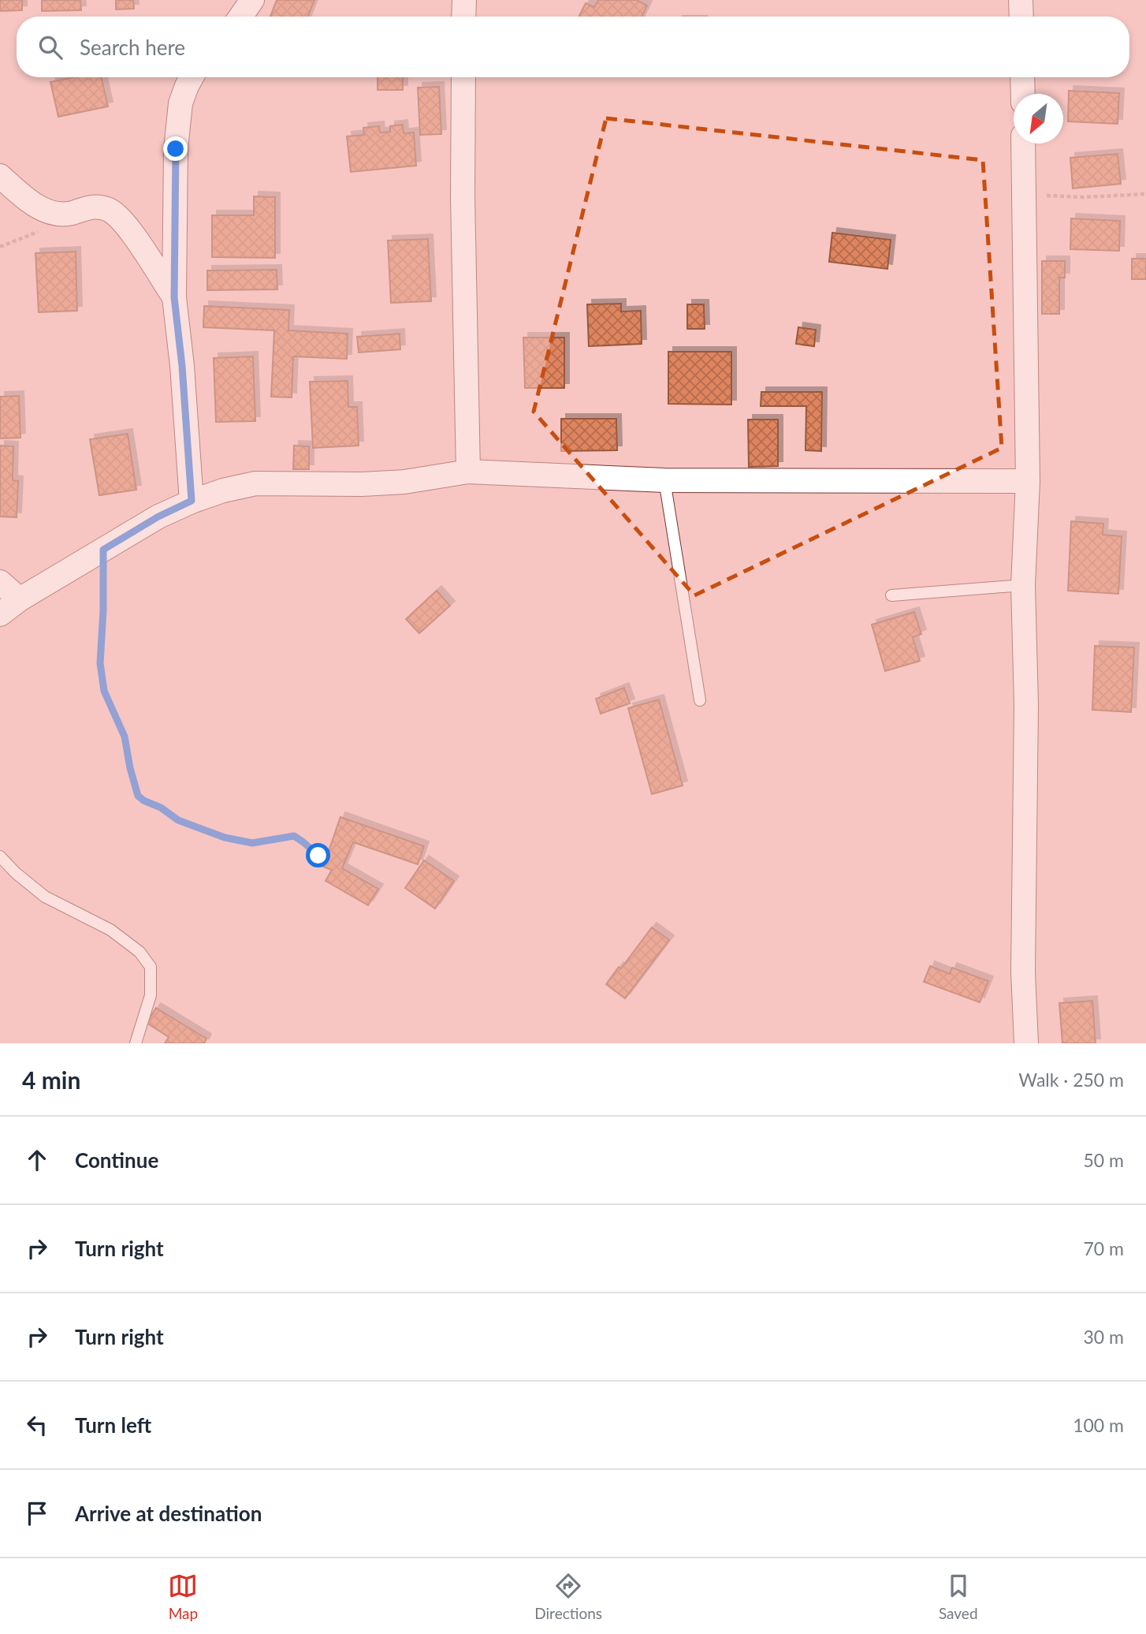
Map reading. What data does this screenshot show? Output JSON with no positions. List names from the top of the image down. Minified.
{"north":"bottom left","page":{"search":"Search here","heading":["4 min","Walk · 250 m"],"list":[["Continue","50 m"],["Turn right","70 m"],["Turn right","30 m"],["Turn left","100 m"],"Arrive at destination"],"nav":["Map","Directions","Saved"]}}
